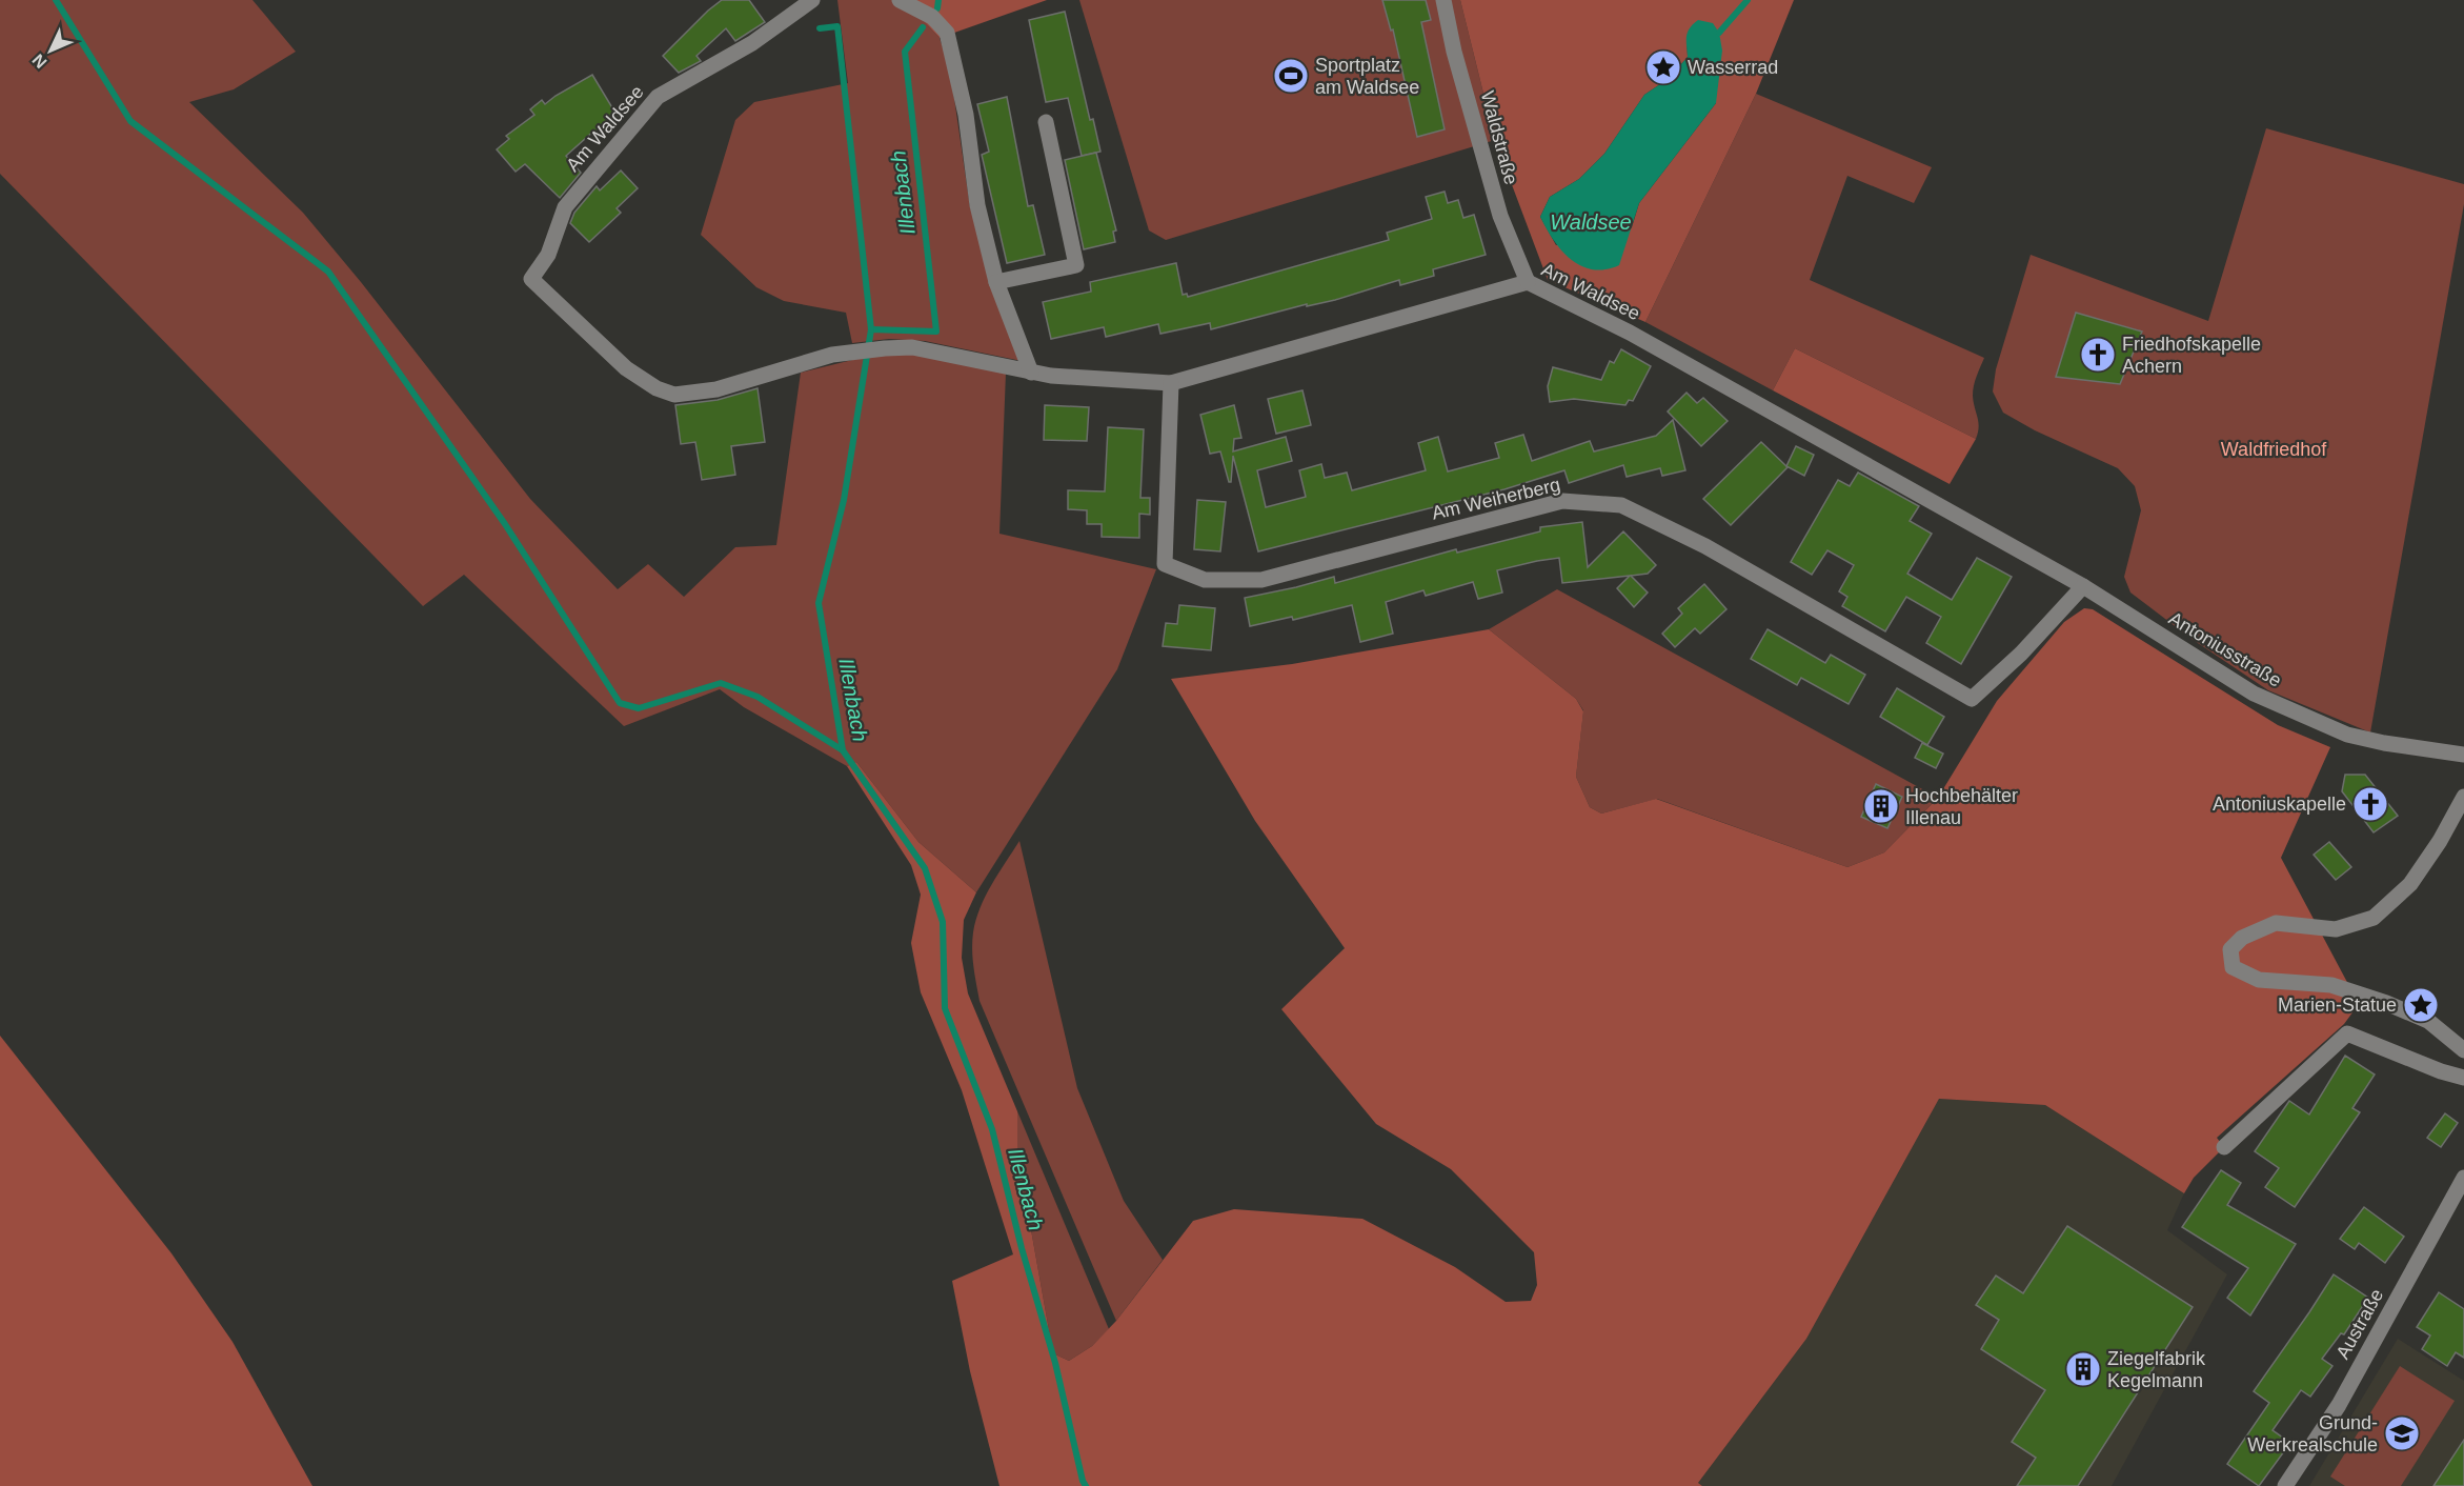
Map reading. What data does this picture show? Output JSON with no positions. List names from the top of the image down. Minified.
{"streets":{"street":["Am Waldsee","Waldstraße","Am Weiherberg","Antoniusstraße","Austraße"]},"crossings":[["Am Waldsee","Waldstraße"],["Am Waldsee","Am Weiherberg"],["Am Waldsee","Antoniusstraße"],["Am Weiherberg","Antoniusstraße"]],"water":["Illenbach","Waldsee"],"parks":["Waldfriedhof"],"places":{"place":["Wasserrad","Marien-Statue"],"sports":["Sportplatz am Waldsee"],"church":["Friedhofskapelle Achern","Antoniuskapelle"],"building":["Hochbehälter Illenau","Ziegelfabrik Kegelmann"],"school or university":["Grund- Werkrealschule"]},"north":"bottom left"}
